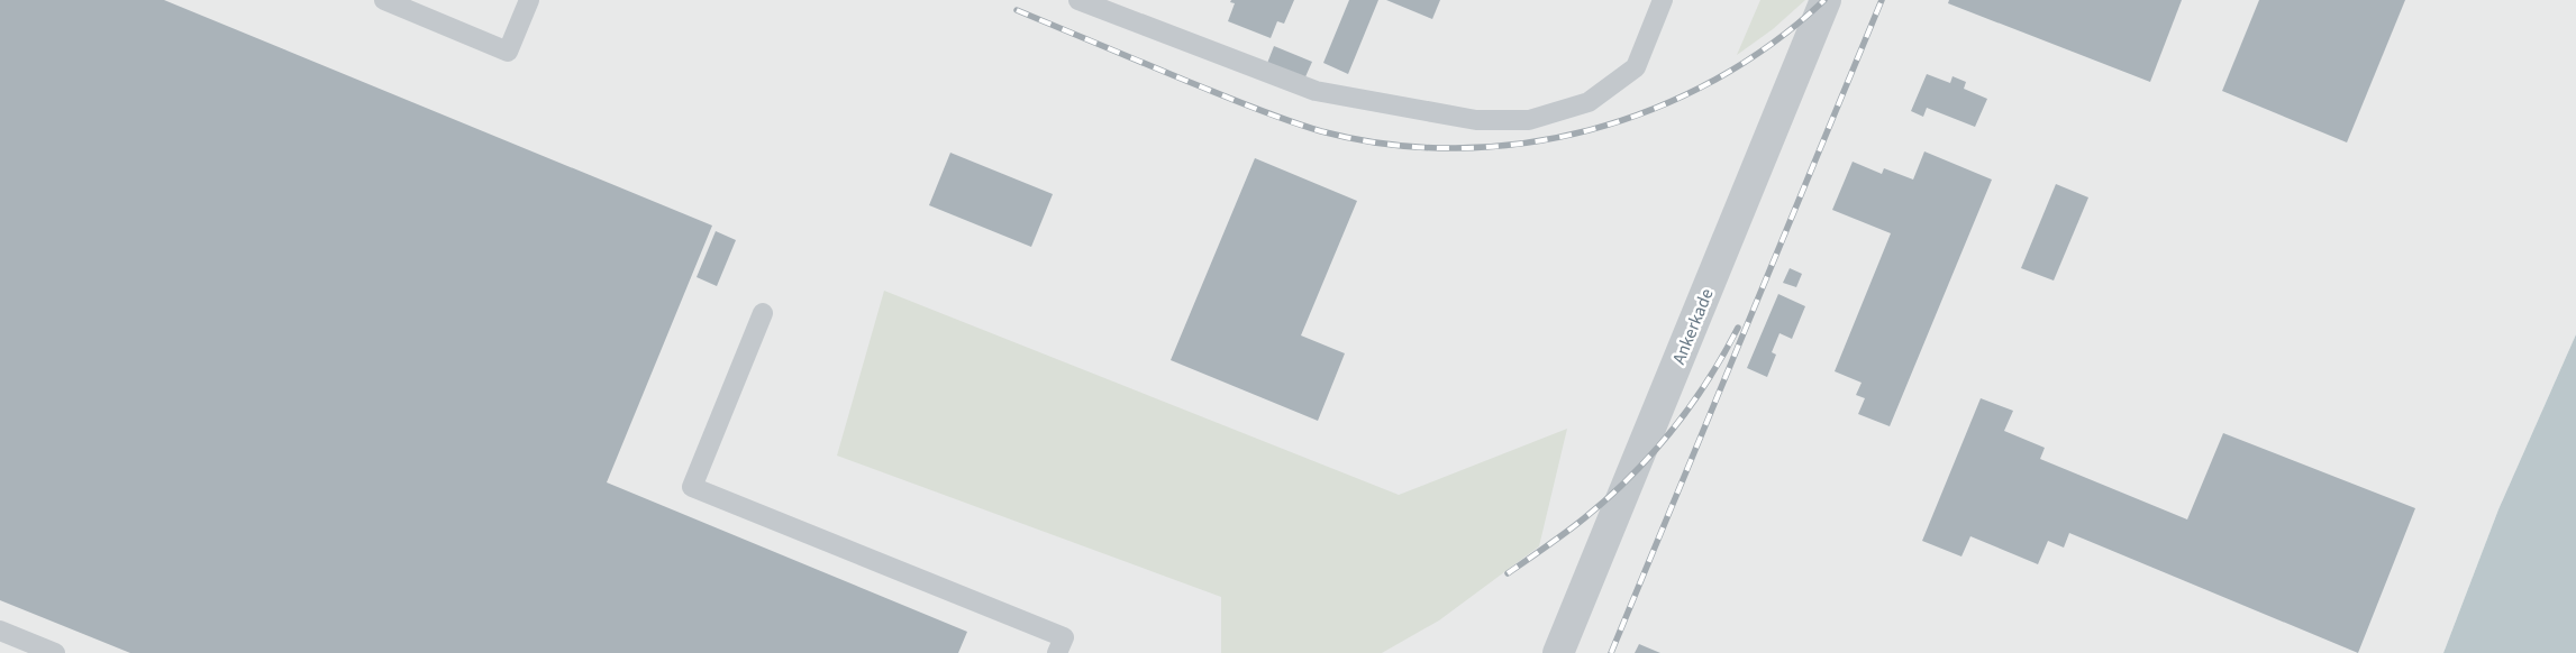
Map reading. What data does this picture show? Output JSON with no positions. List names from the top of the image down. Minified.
{"streets":{"street":["Ankerkade"]}}
